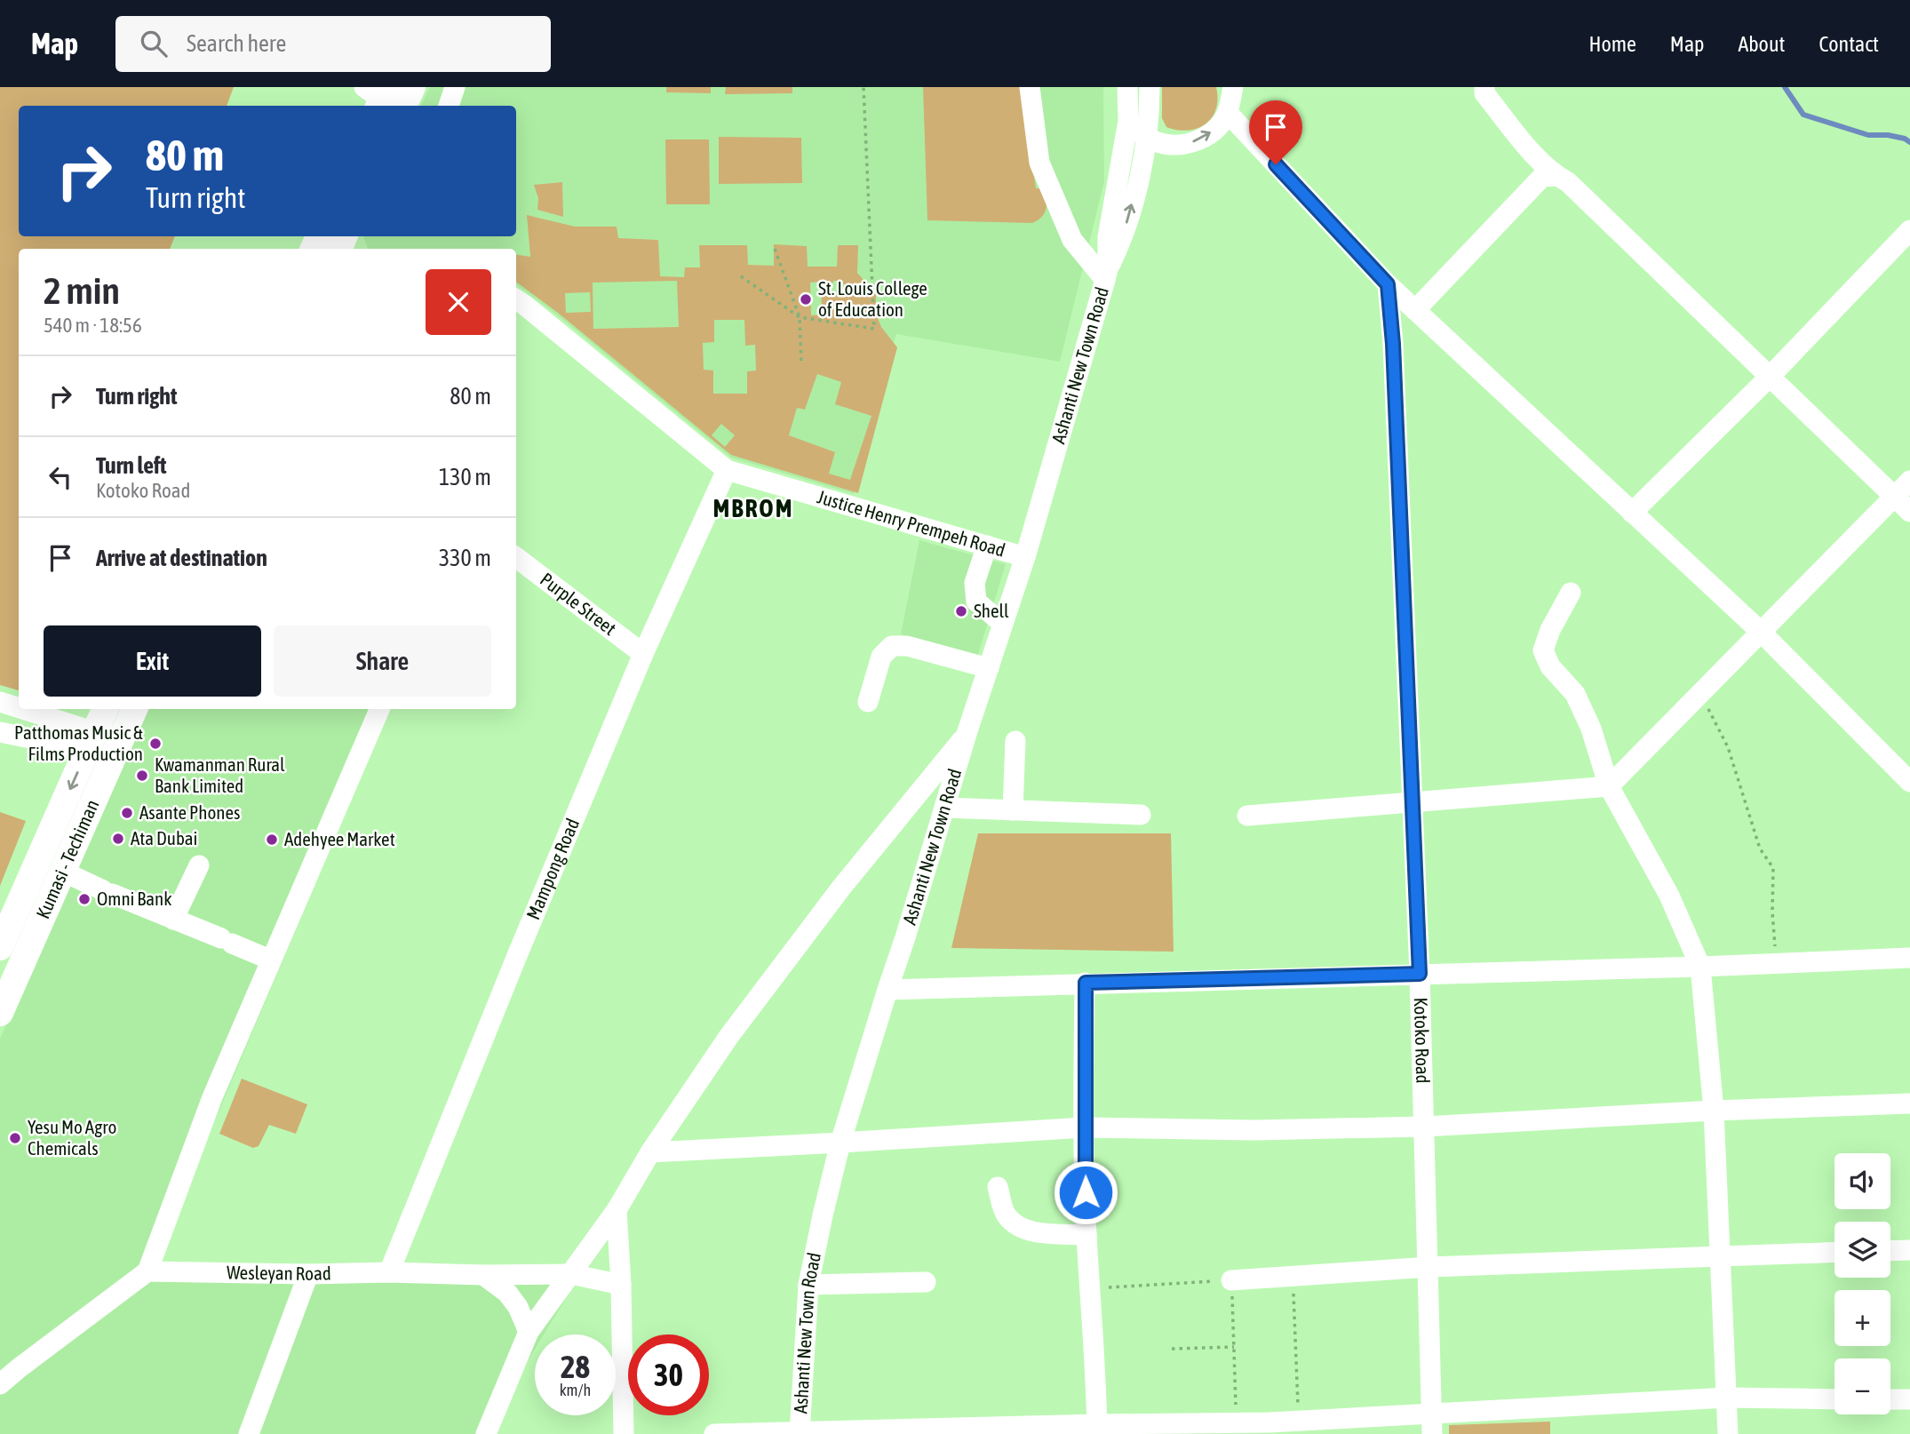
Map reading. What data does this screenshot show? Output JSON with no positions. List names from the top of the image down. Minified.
{"streets":{"main road":["Kumasi - Techiman"],"street":["Ashanti New Town Road","Justice Henry Prempeh Road","Purple Street","Mampong Road","Kotoko Road","Wesleyan Road"]},"crossings":[["Ashanti New Town Road","Justice Henry Prempeh Road"],["Justice Henry Prempeh Road","Mampong Road"],["Purple Street","Mampong Road"],["Mampong Road","Wesleyan Road"]],"districts":["MBROM"],"places":["St. Louis College of Education","Shell","Patthomas Music & Films Production","Kwamanman Rural Bank Limited","Asante Phones","Ata Dubai","Adehyee Market","Omni Bank","Yesu Mo Agro Chemicals"],"page":{"header":"Map","search":"Search here","nav":["Home","Map","About","Contact"],"turn":["80 m","Turn right"],"heading":["2 min","540 m · 18:56"],"list":[{"name":"Turn right","value":"80 m"},{"name":"Turn left","note":"Kotoko Road","value":"130 m"},{"name":"Arrive at destination","value":"330 m"}],"buttons":["Exit","Share"],"map_buttons":["+","−"],"speed":"28 km/h","limit":"30"}}
